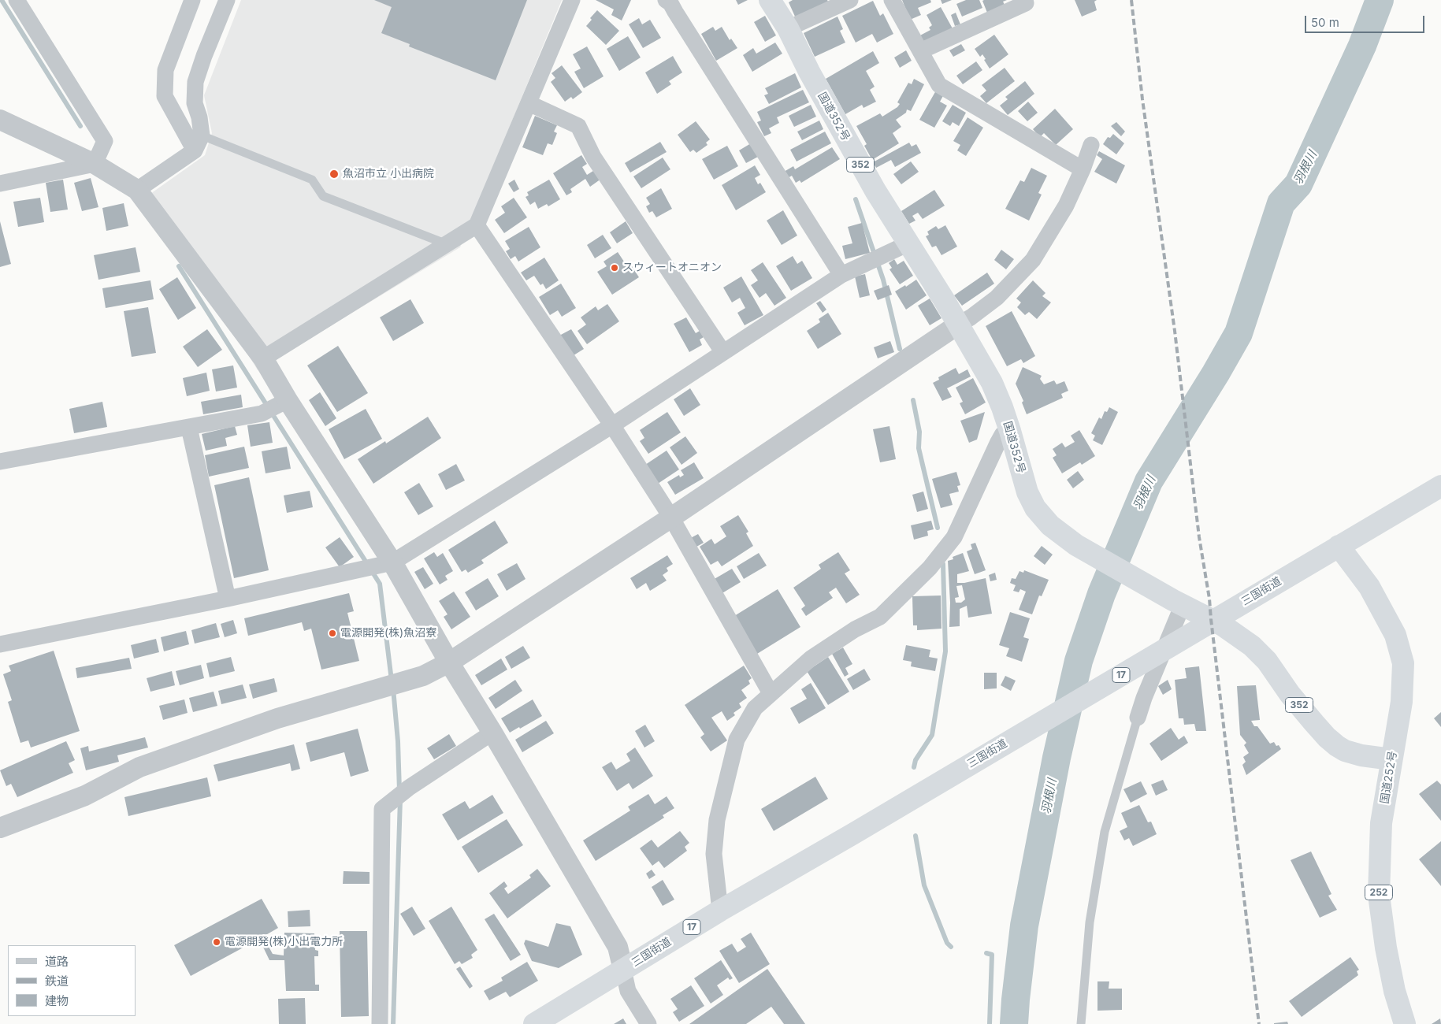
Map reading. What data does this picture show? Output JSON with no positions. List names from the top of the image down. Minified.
{"streets":{"highway":["国道352号","352","三国街道","17","国道252号","252"]},"crossings":[["国道352号","国道252号"],["三国街道","国道252号"]],"water":["羽根川"],"places":["魚沼市立 小出病院","スウィートオニオン","電源開発(株)魚沼寮","電源開発(株)小出電力所"],"legend":["道路","鉄道","建物"],"scale_bar":"50 m"}
